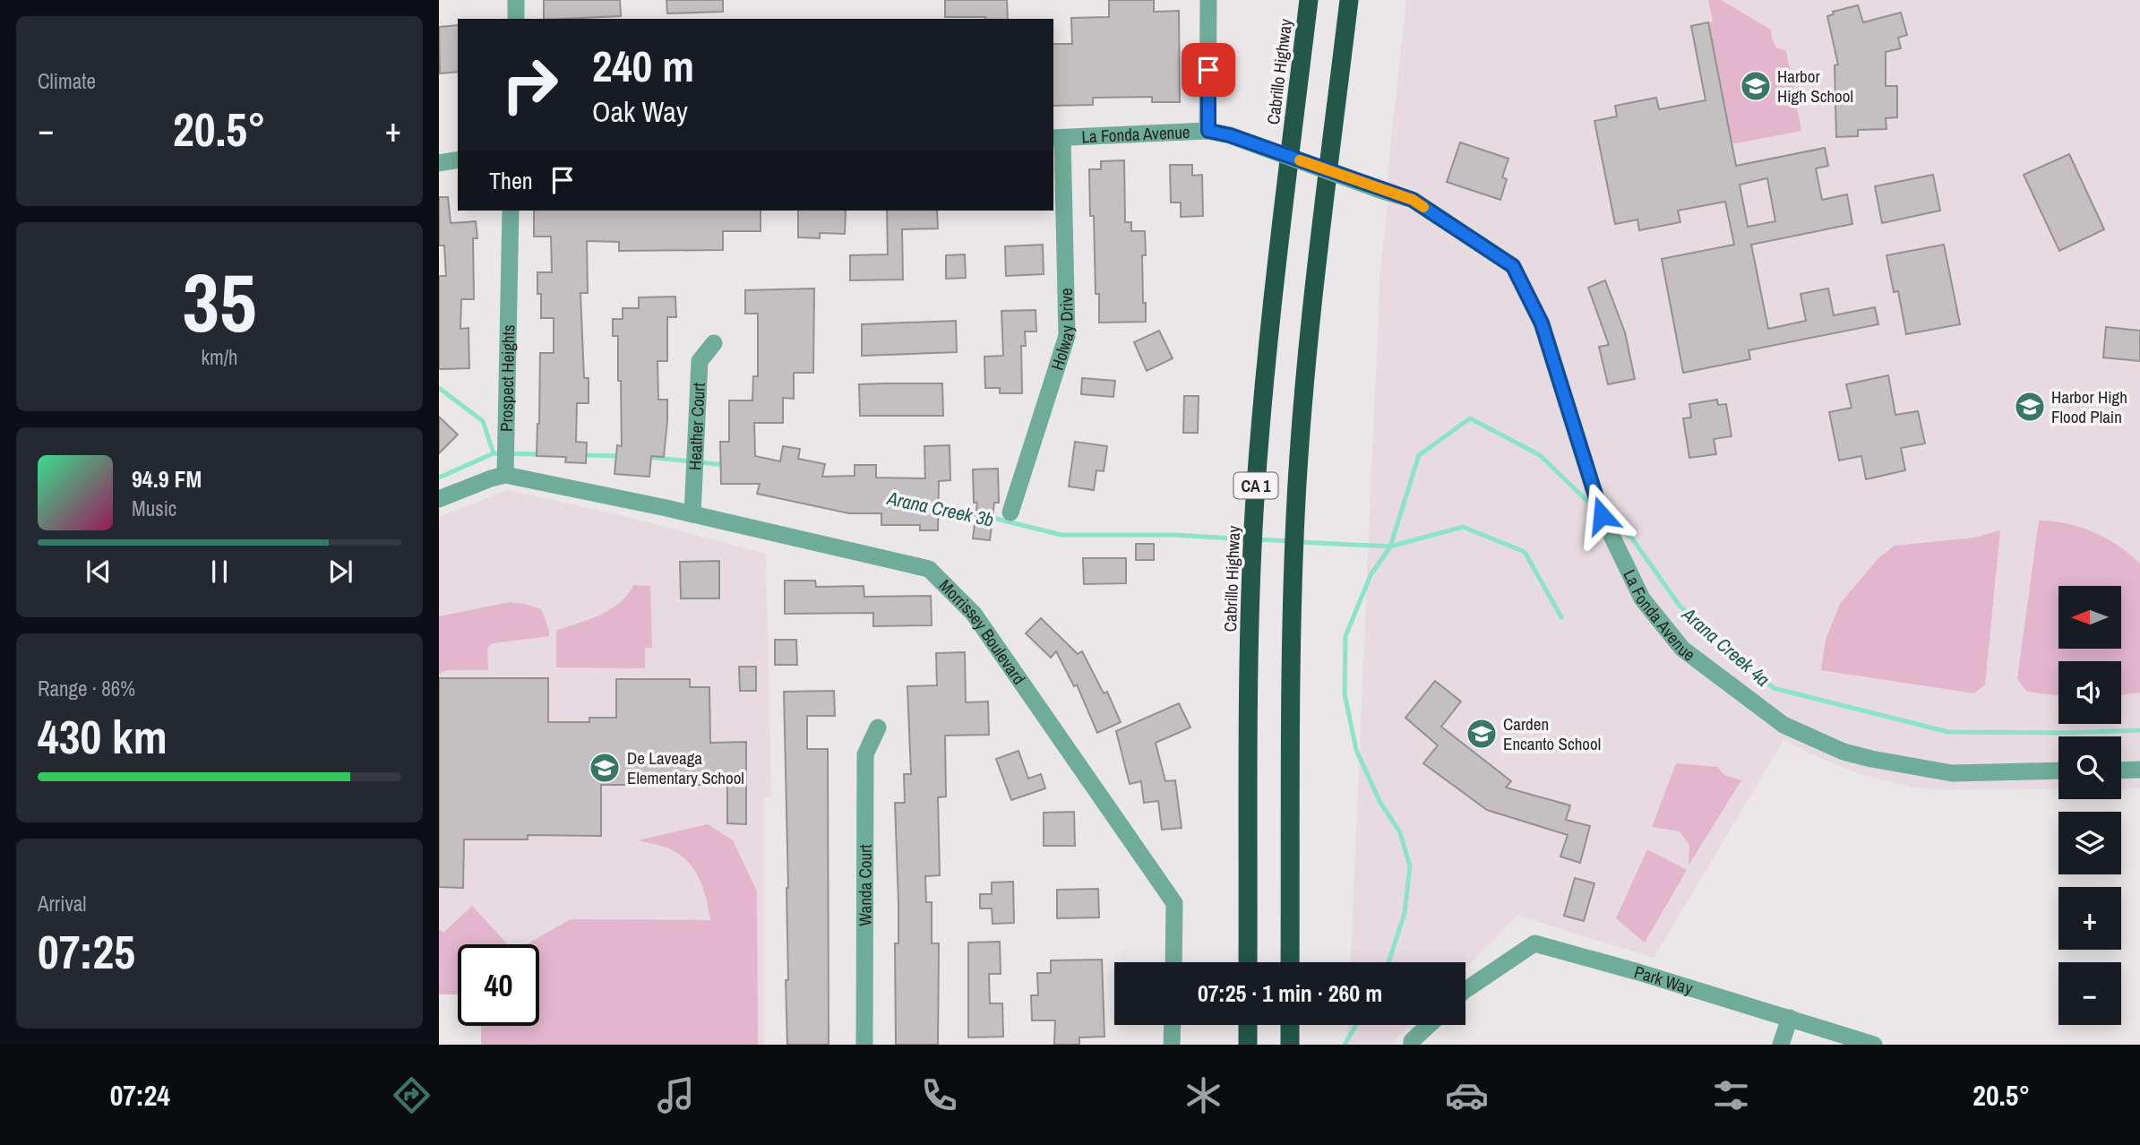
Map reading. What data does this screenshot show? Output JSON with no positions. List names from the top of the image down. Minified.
{"streets":{"highway":["Cabrillo Highway","CA 1"],"street":["La Fonda Avenue","Holway Drive","Prospect Heights","Heather Court","Morrissey Boulevard","Wanda Court","Park Way"]},"crossings":[["La Fonda Avenue","Holway Drive"],["Prospect Heights","Morrissey Boulevard"],["Heather Court","Morrissey Boulevard"]],"water":["Arana Creek 3b","Arana Creek 4a"],"places":{"school or university":["Harbor High School","Harbor High Flood Plain","Carden Encanto School","De Laveaga Elementary School"]},"north":"left","page":{"tile":["Climate",["35","km/h"],["Range · 86%","430 km"],["Arrival","07:25"]],"turn":["240 m","Oak Way"],"heat":["−","20.5°","+"],"then":"Then","song":["94.9 FM","Music"],"map_buttons":["+","−"],"limit":"40","trip":"07:25 · 1 min · 260 m","tabs":["07:24","20.5°"]}}
